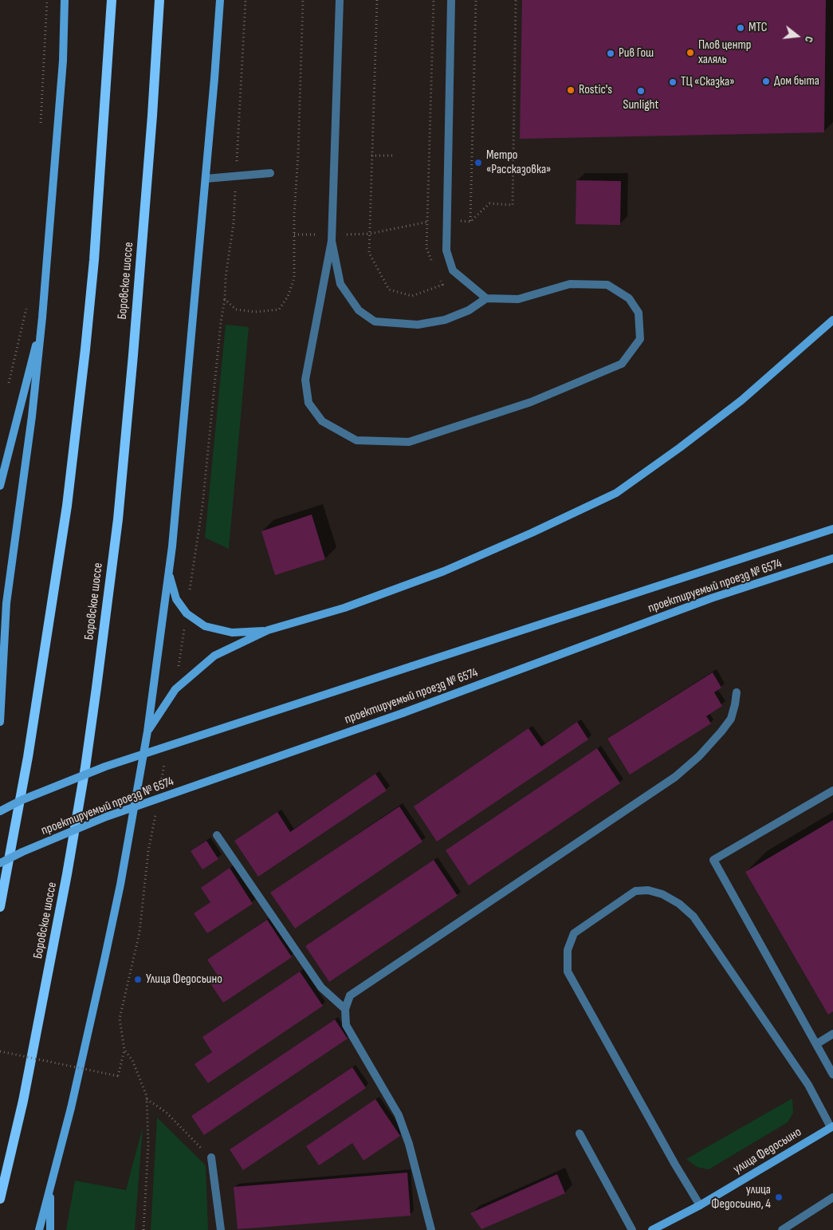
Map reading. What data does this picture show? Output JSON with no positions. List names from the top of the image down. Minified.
{"streets":{"main road":["Боровское шоссе","проектируемый проезд № 6574","улица Федосьино"]},"places":["МТС","Плов центр халяль","Рив Гош","Дом быта","ТЦ «Сказка»","Rostic's","Sunlight","Метро «Рассказовка»","Улица Федосьино","улица Федосьино, 4"],"north":"right"}
